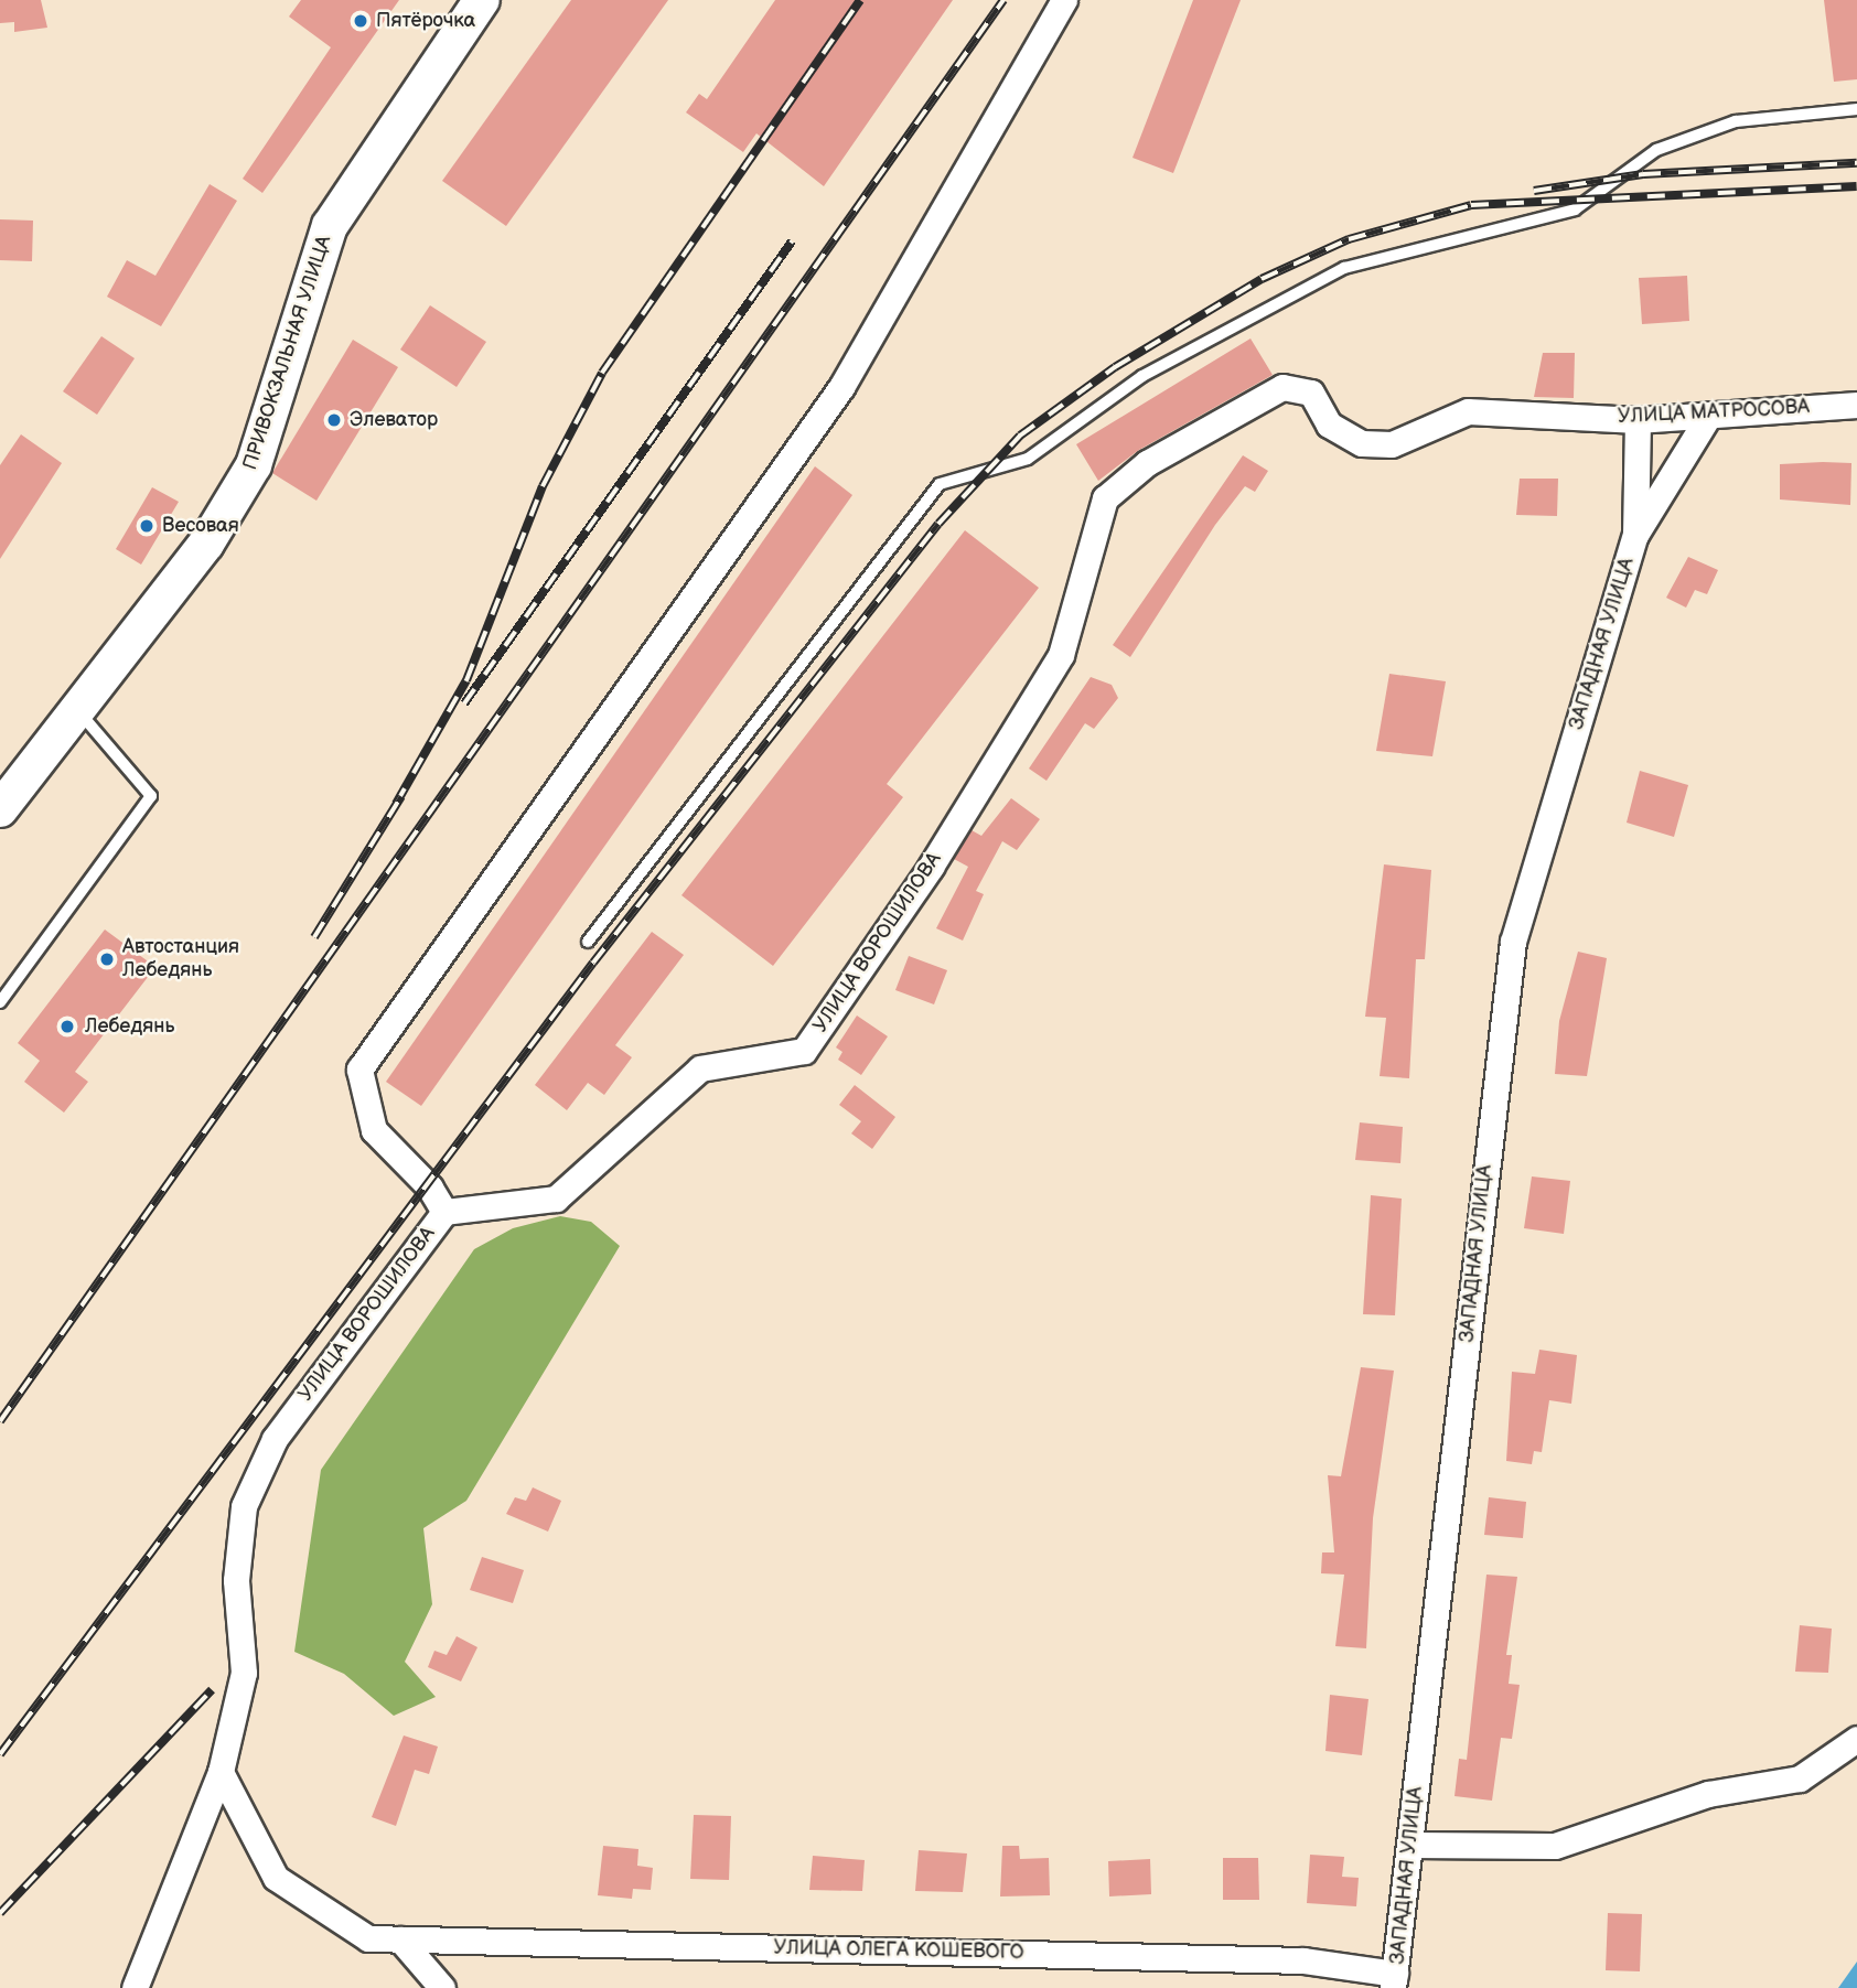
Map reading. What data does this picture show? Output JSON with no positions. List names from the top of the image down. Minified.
{"streets":{"main road":["ПРИВОКЗАЛЬНАЯ УЛИЦА"],"street":["УЛИЦА МАТРОСОВА","ЗАПАДНАЯ УЛИЦА","УЛИЦА ВОРОШИЛОВА","УЛИЦА ОЛЕГА КОШЕВОГО"]},"crossings":[["УЛИЦА МАТРОСОВА","УЛИЦА ВОРОШИЛОВА"],["ЗАПАДНАЯ УЛИЦА","УЛИЦА ОЛЕГА КОШЕВОГО"],["УЛИЦА ВОРОШИЛОВА","УЛИЦА ОЛЕГА КОШЕВОГО"]],"places":["Пятёрочка","Элеватор","Весовая","Автостанция Лебедянь","Лебедянь"]}
